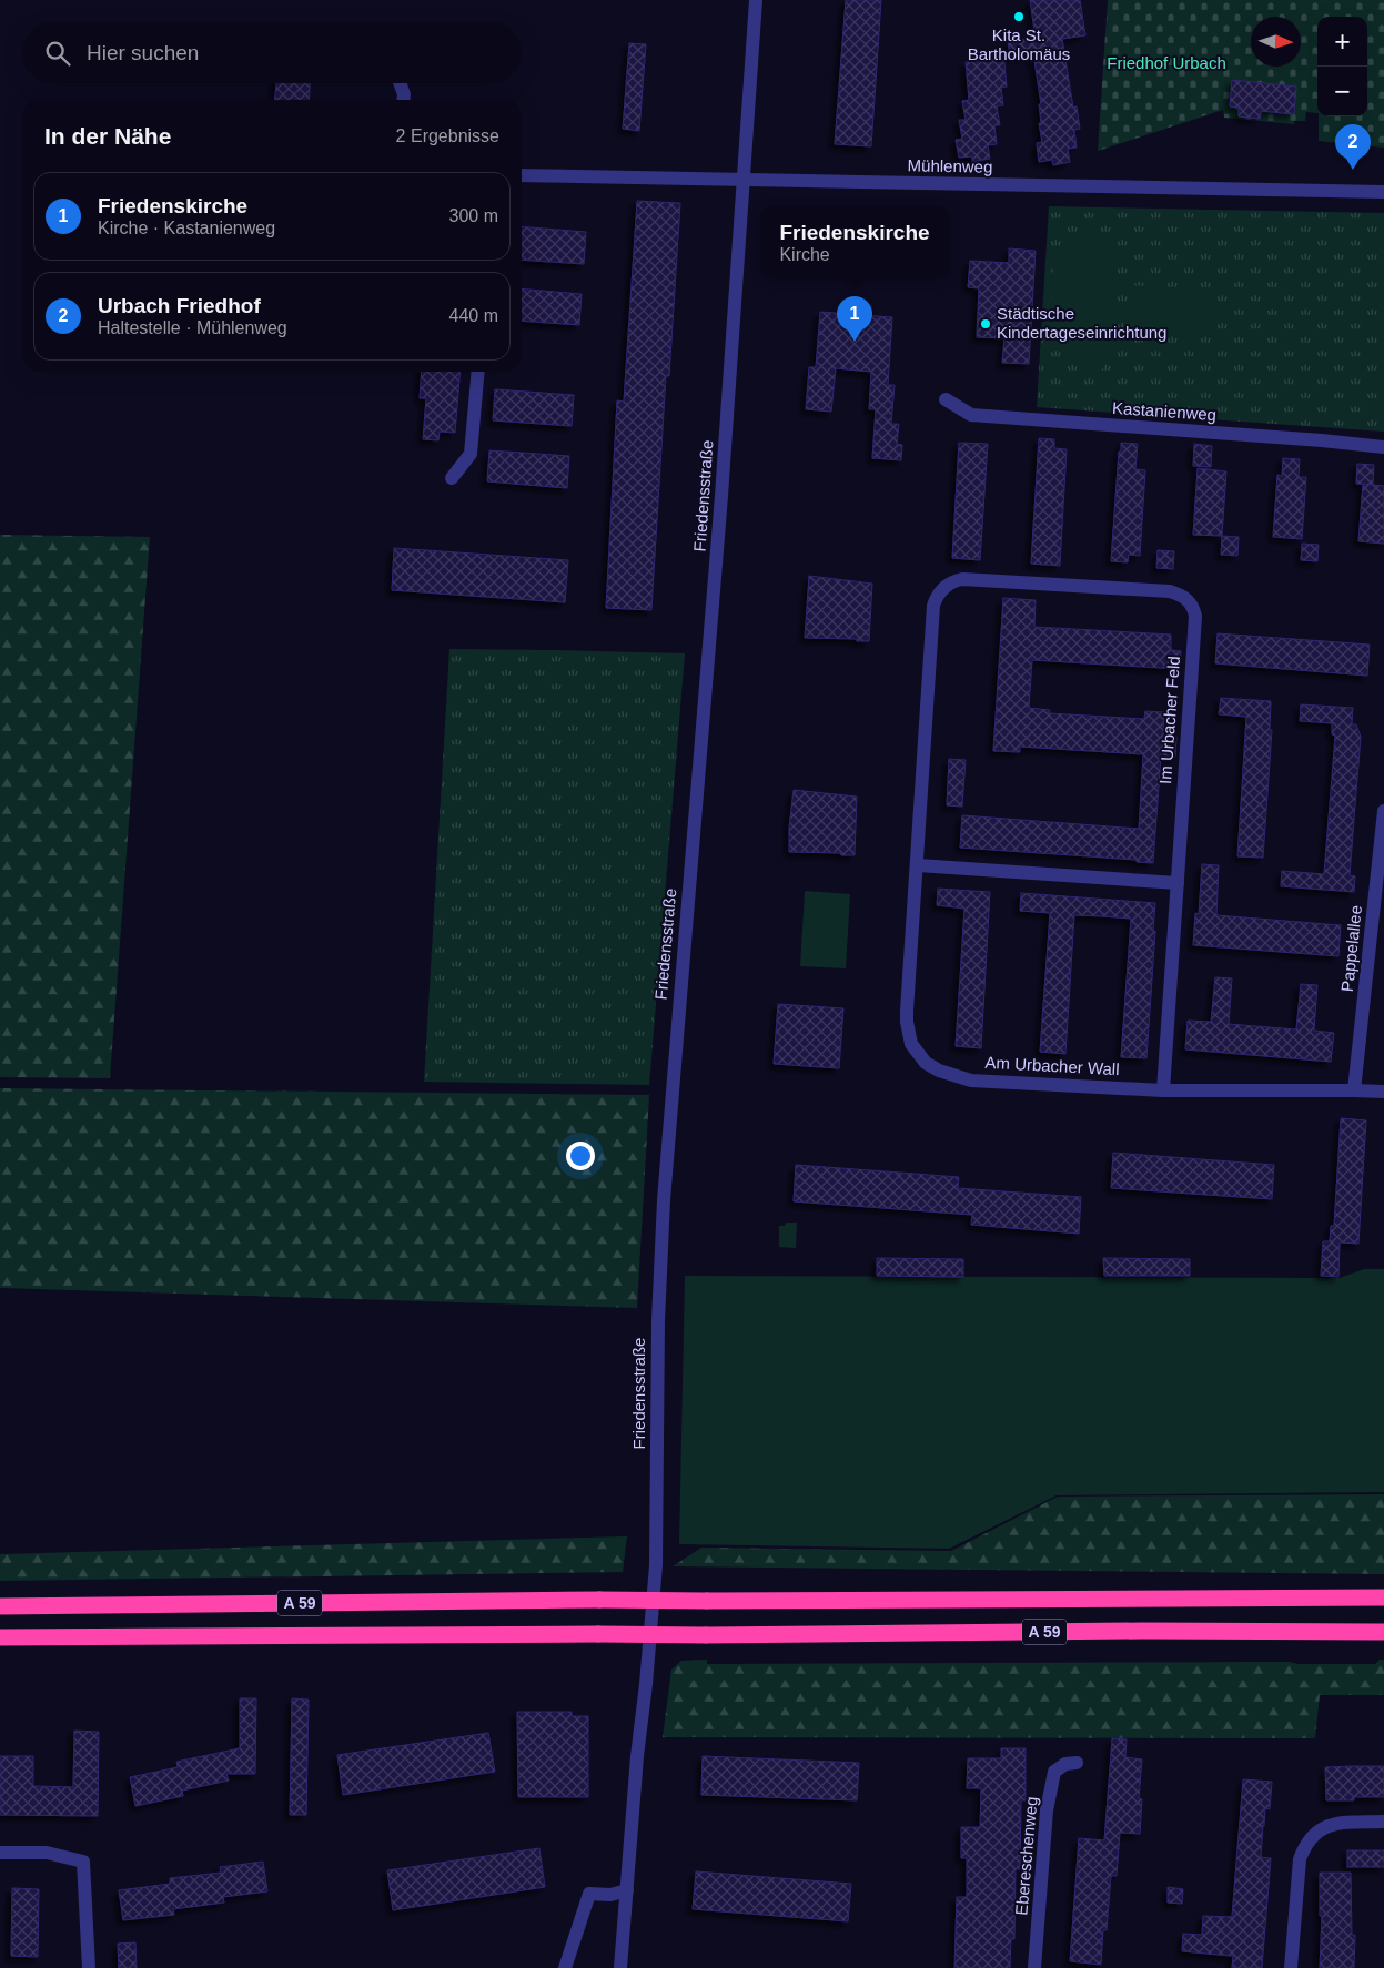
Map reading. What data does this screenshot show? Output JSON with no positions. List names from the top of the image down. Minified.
{"streets":{"highway":["A 59"],"street":["Mühlenweg","Kastanienweg","Friedensstraße","Im Urbacher Feld","Pappelallee","Am Urbacher Wall","Ebereschenweg"]},"crossings":[["Mühlenweg","Friedensstraße"],["Im Urbacher Feld","Am Urbacher Wall"],["Pappelallee","Am Urbacher Wall"]],"parks":["Friedhof Urbach"],"places":["Kita St. Bartholomäus","Städtische Kindertageseinrichtung"],"north":"right","page":{"map_buttons":["+","−"],"search":"Hier suchen","heading":["In der Nähe","2 Ergebnisse"],"pins":["2","1"],"list":[{"mark":"1","name":"Friedenskirche","note":"Kirche · Kastanienweg","value":"300 m"},{"mark":"2","name":"Urbach Friedhof","note":"Haltestelle · Mühlenweg","value":"440 m"}],"popup":["Friedenskirche","Kirche"]}}
